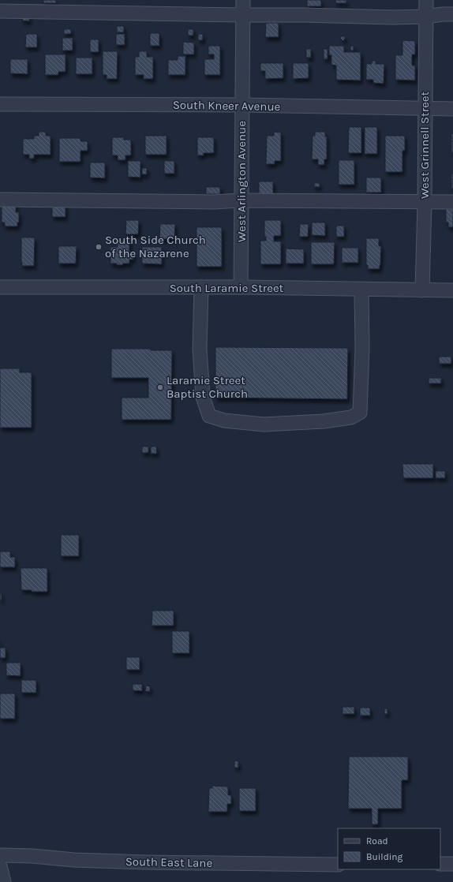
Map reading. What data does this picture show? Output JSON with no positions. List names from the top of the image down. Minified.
{"streets":{"street":["South Kneer Avenue","West Grinnell Street","West Arlington Avenue","South Laramie Street","South East Lane"]},"crossings":[["South Kneer Avenue","West Grinnell Street"],["South Kneer Avenue","West Arlington Avenue"],["West Grinnell Street","South Laramie Street"],["West Arlington Avenue","South Laramie Street"]],"places":["South Side Church of the Nazarene","Laramie Street Baptist Church"],"legend":["Road","Building"]}
